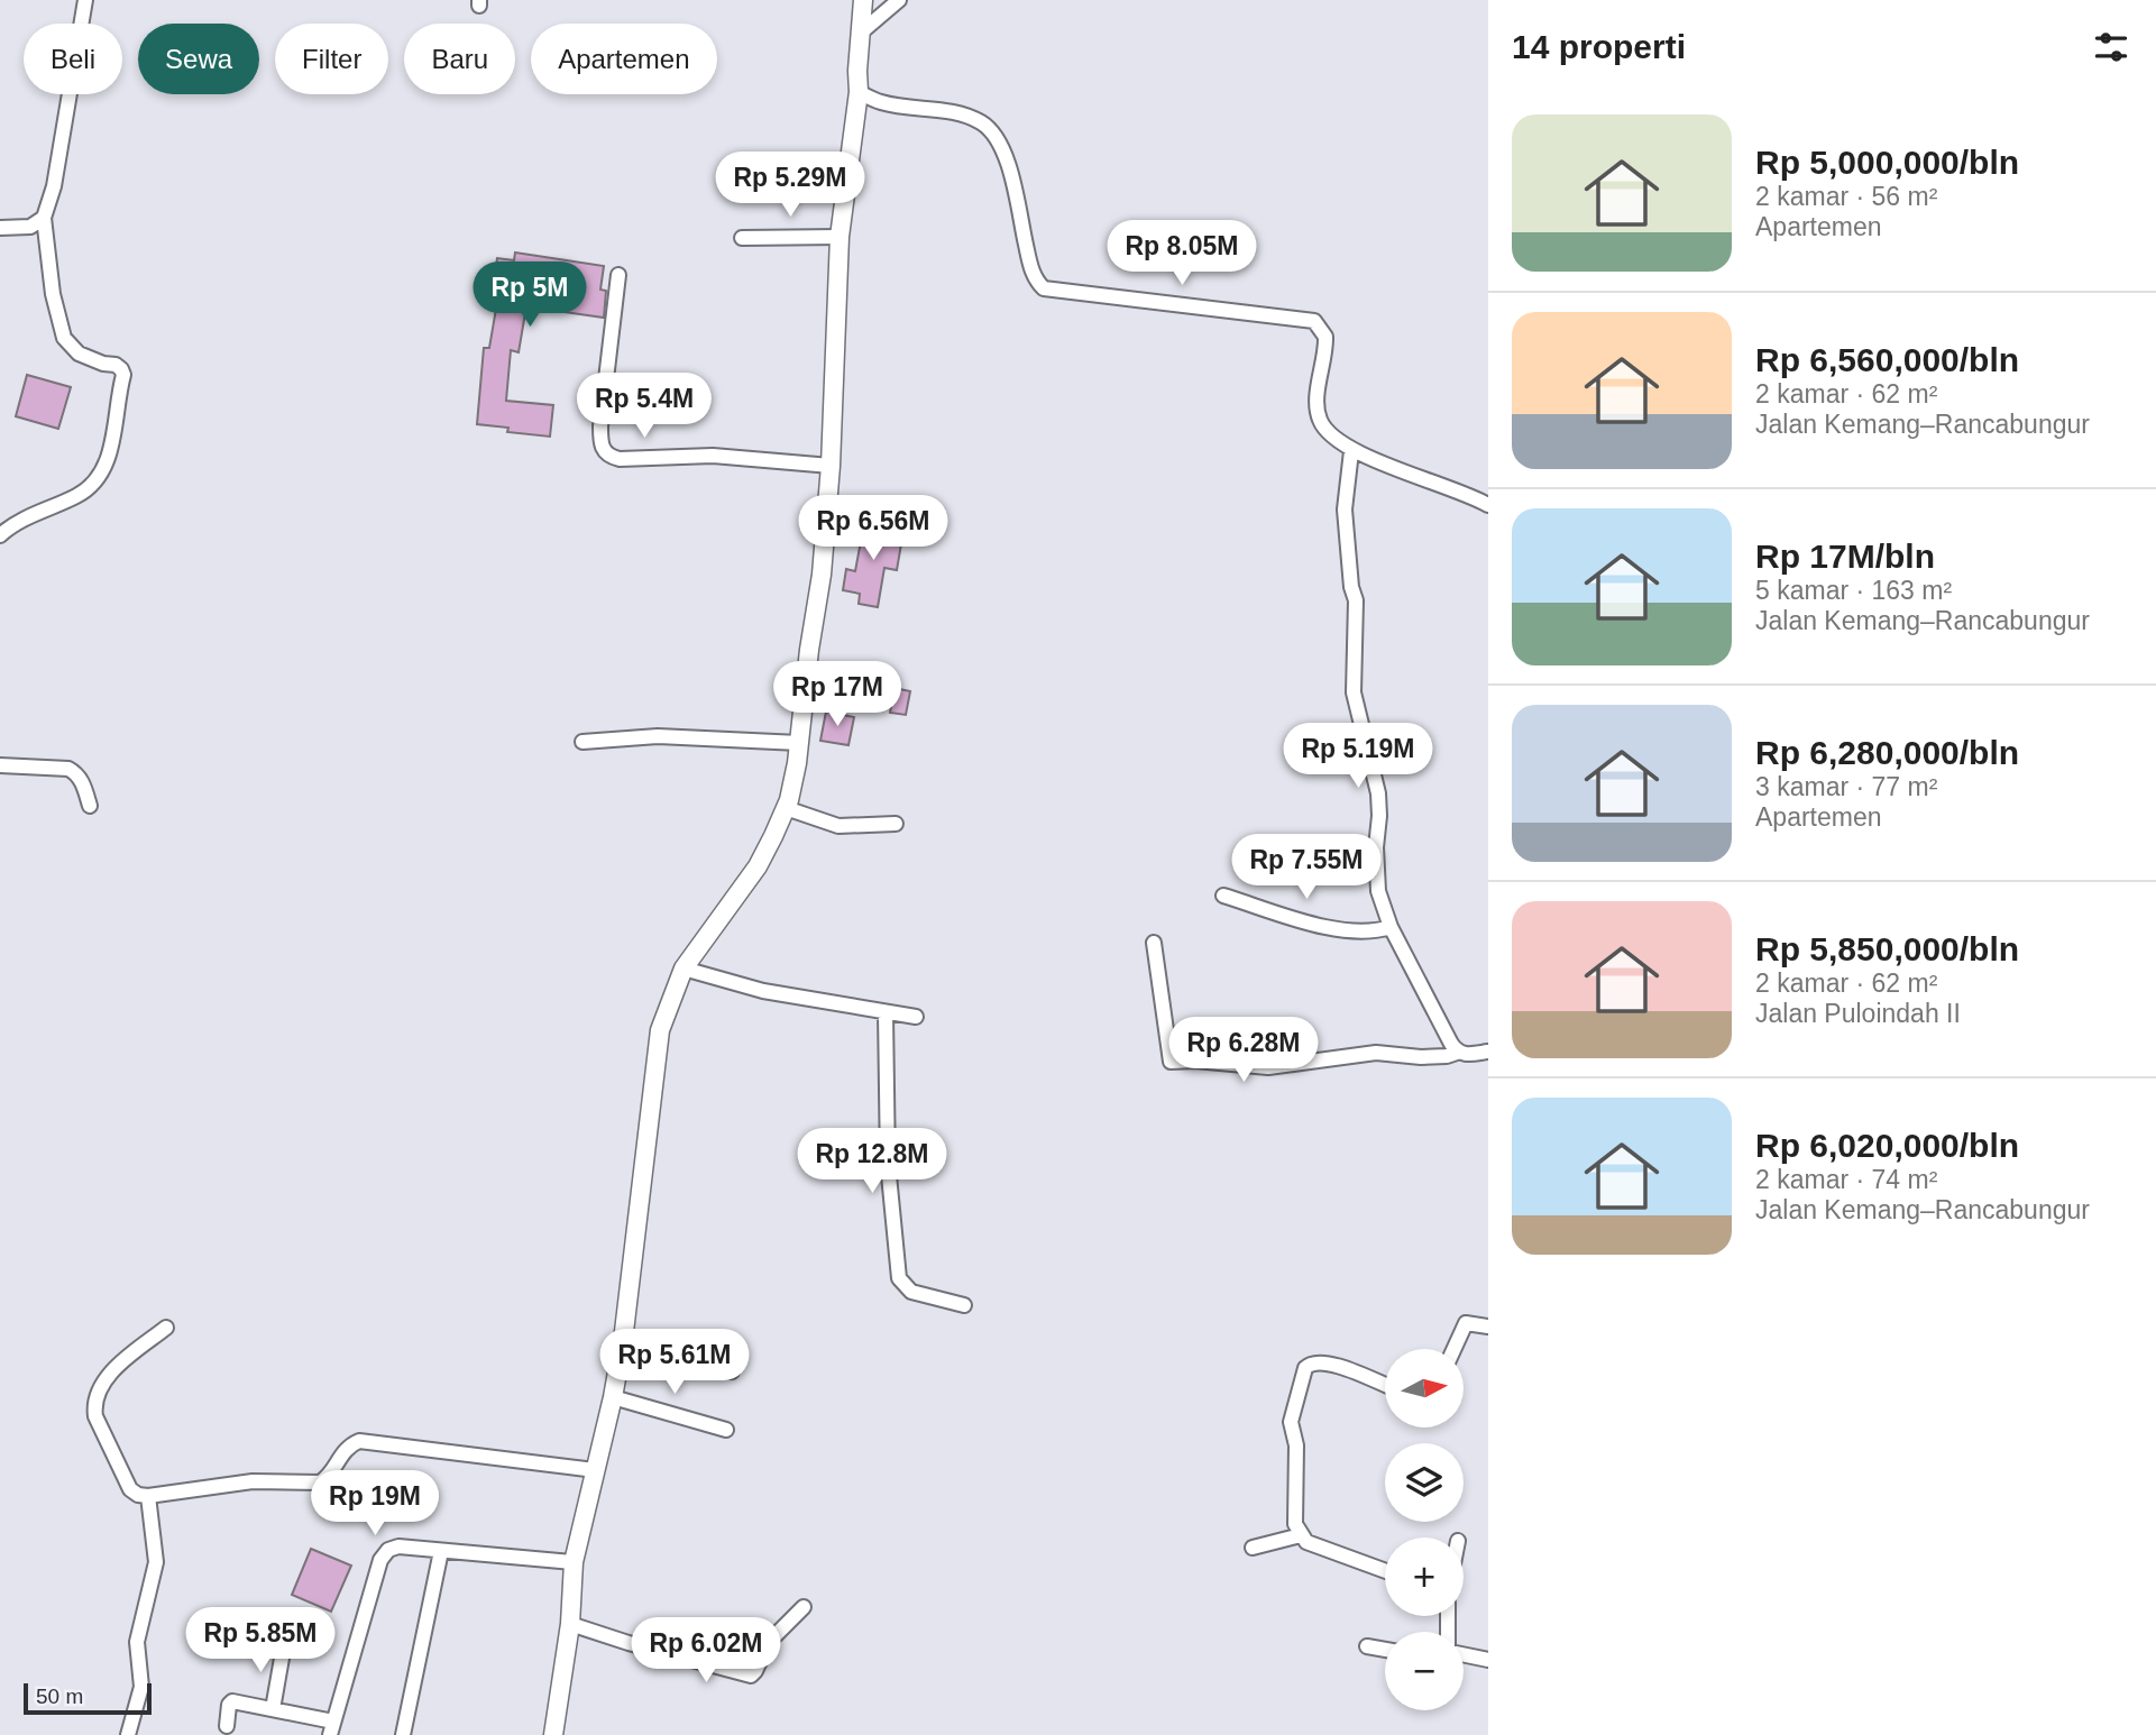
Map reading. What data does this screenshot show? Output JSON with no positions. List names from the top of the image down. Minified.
{"scale_bar":"50 m","north":"right","page":{"heading":"14 properti","chip":["Beli","Sewa","Filter","Baru","Apartemen"],"list":[{"name":"Rp 5,000,000/bln","note":"2 kamar · 56 m² · Apartemen"},{"name":"Rp 6,560,000/bln","note":"2 kamar · 62 m² · Jalan Kemang–Rancabungur"},{"name":"Rp 17M/bln","note":"5 kamar · 163 m² · Jalan Kemang–Rancabungur"},{"name":"Rp 6,280,000/bln","note":"3 kamar · 77 m² · Apartemen"},{"name":"Rp 5,850,000/bln","note":"2 kamar · 62 m² · Jalan Puloindah II"},{"name":"Rp 6,020,000/bln","note":"2 kamar · 74 m² · Jalan Kemang–Rancabungur"}],"price":["Rp 5.29M","Rp 8.05M","Rp 5M","Rp 5.4M","Rp 6.56M","Rp 17M","Rp 5.19M","Rp 7.55M","Rp 6.28M","Rp 12.8M","Rp 5.61M","Rp 19M","Rp 5.85M","Rp 6.02M"],"map_buttons":["+","−"],"scale":"50 m"}}
